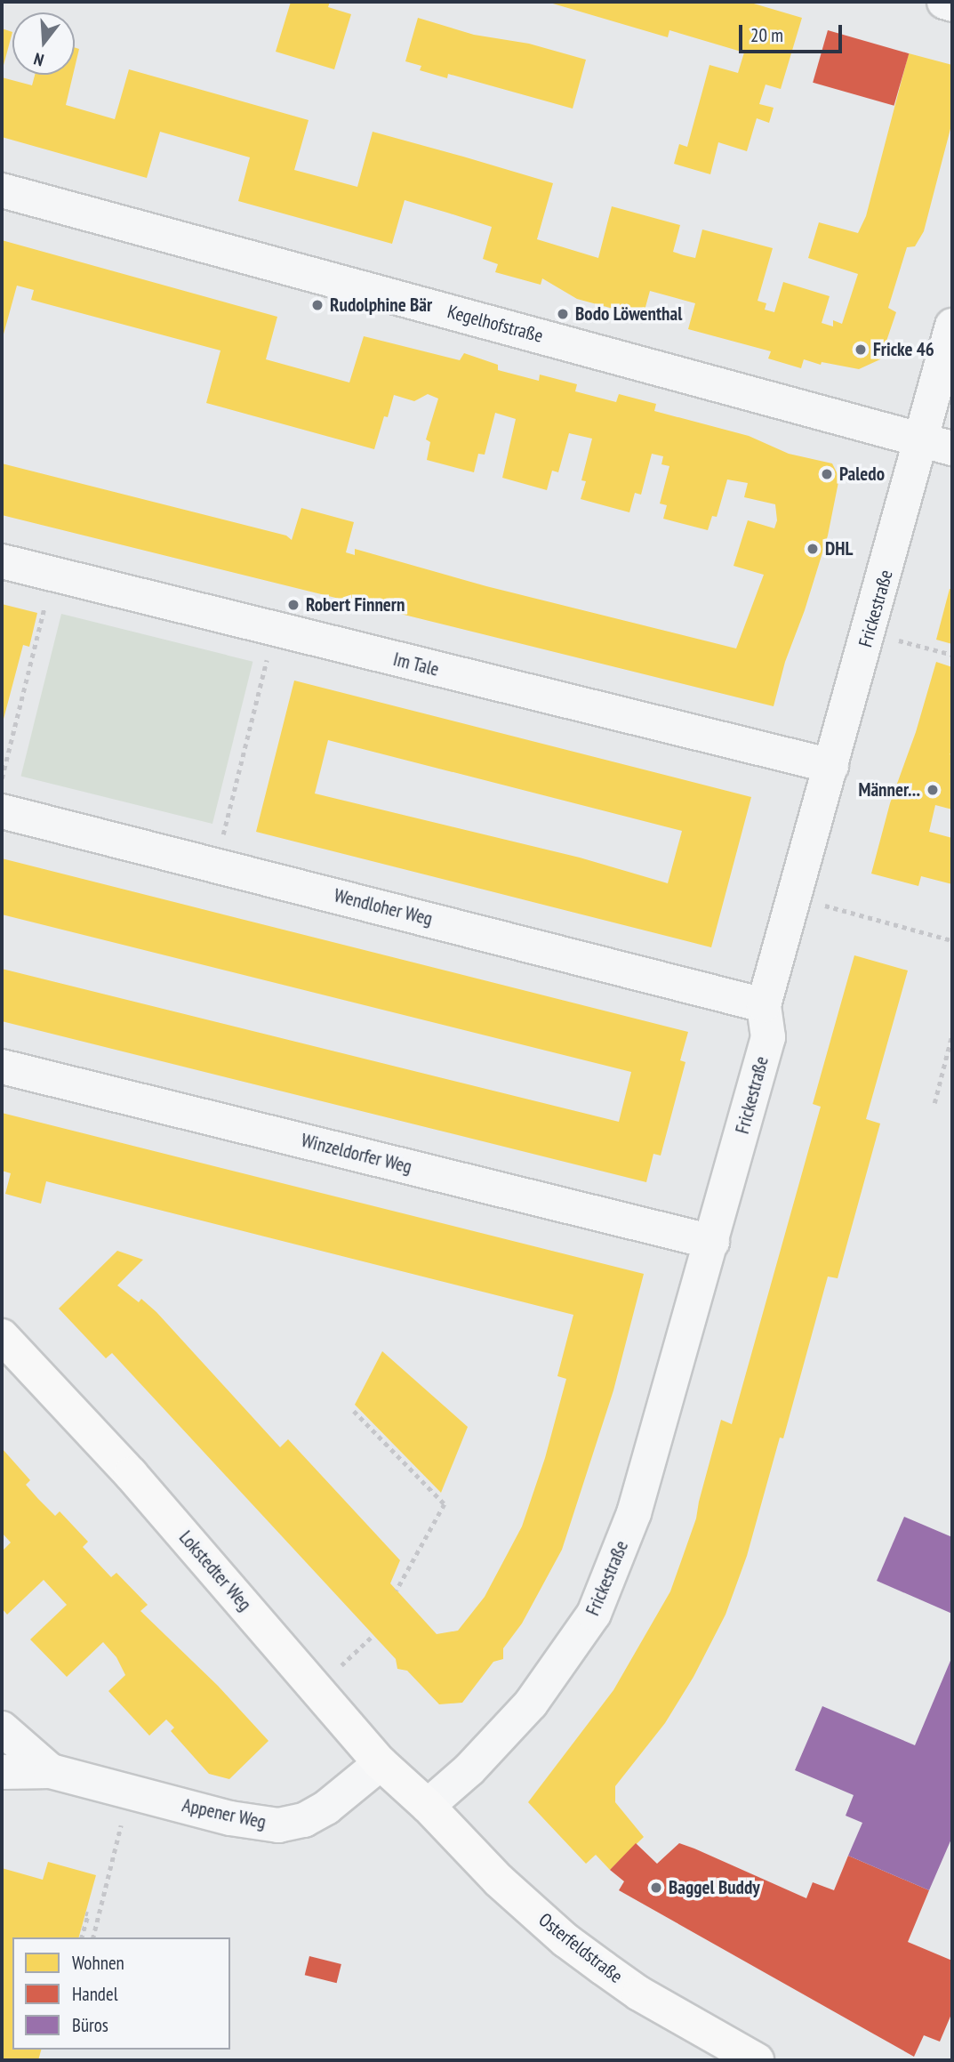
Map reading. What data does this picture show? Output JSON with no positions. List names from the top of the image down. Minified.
{"streets":{"main road":["Lokstedter Weg","Osterfeldstraße"],"street":["Kegelhofstraße","Frickestraße","Im Tale","Wendloher Weg","Winzeldorfer Weg","Appener Weg"]},"crossings":[["Kegelhofstraße","Frickestraße"],["Frickestraße","Im Tale"],["Frickestraße","Wendloher Weg"],["Frickestraße","Winzeldorfer Weg"],["Frickestraße","Lokstedter Weg"],["Frickestraße","Osterfeldstraße"],["Lokstedter Weg","Appener Weg"],["Lokstedter Weg","Osterfeldstraße"]],"places":["Rudolphine Bär","Bodo Löwenthal","Fricke 46","Paledo","DHL","Robert Finnern","Männer...","Baggel Buddy"],"legend":["Wohnen","Handel","Büros"],"scale_bar":"20 m","north":"bottom"}
